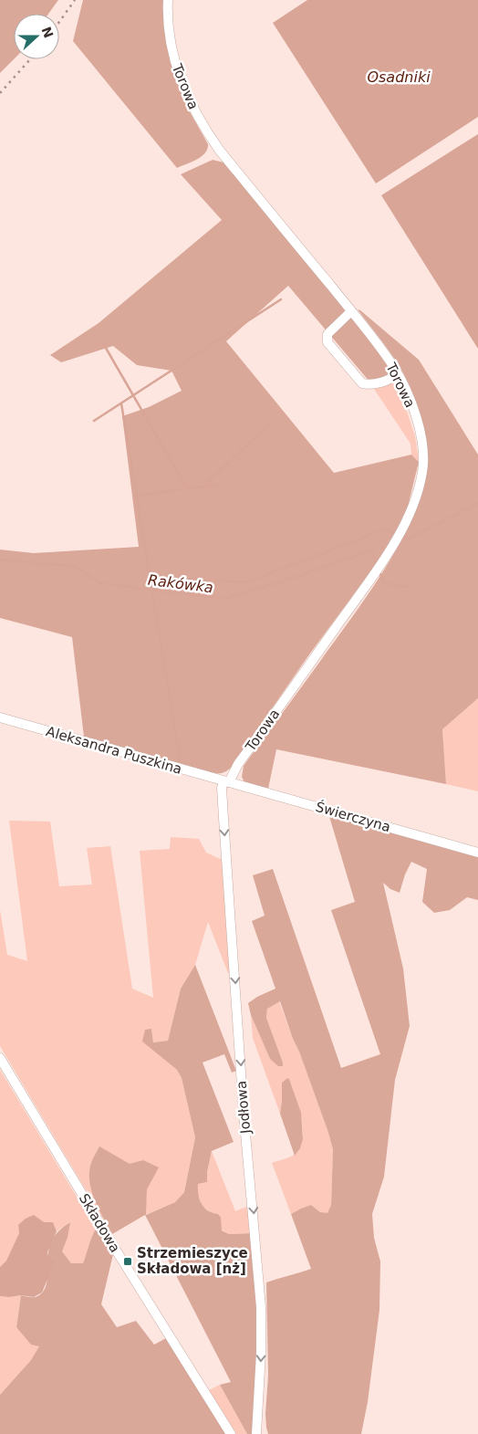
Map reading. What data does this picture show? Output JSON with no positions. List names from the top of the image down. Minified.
{"streets":{"street":["Torowa","Aleksandra Puszkina","Świerczyna","Jodłowa","Składowa"]},"crossings":[["Torowa","Aleksandra Puszkina"],["Torowa","Świerczyna"],["Torowa","Jodłowa"],["Aleksandra Puszkina","Świerczyna"],["Aleksandra Puszkina","Jodłowa"],["Świerczyna","Jodłowa"]],"one_way":["Jodłowa"],"water":["Osadniki","Rakówka"],"places":{"transit":["Strzemieszyce Składowa [nż]"]},"north":"right"}
